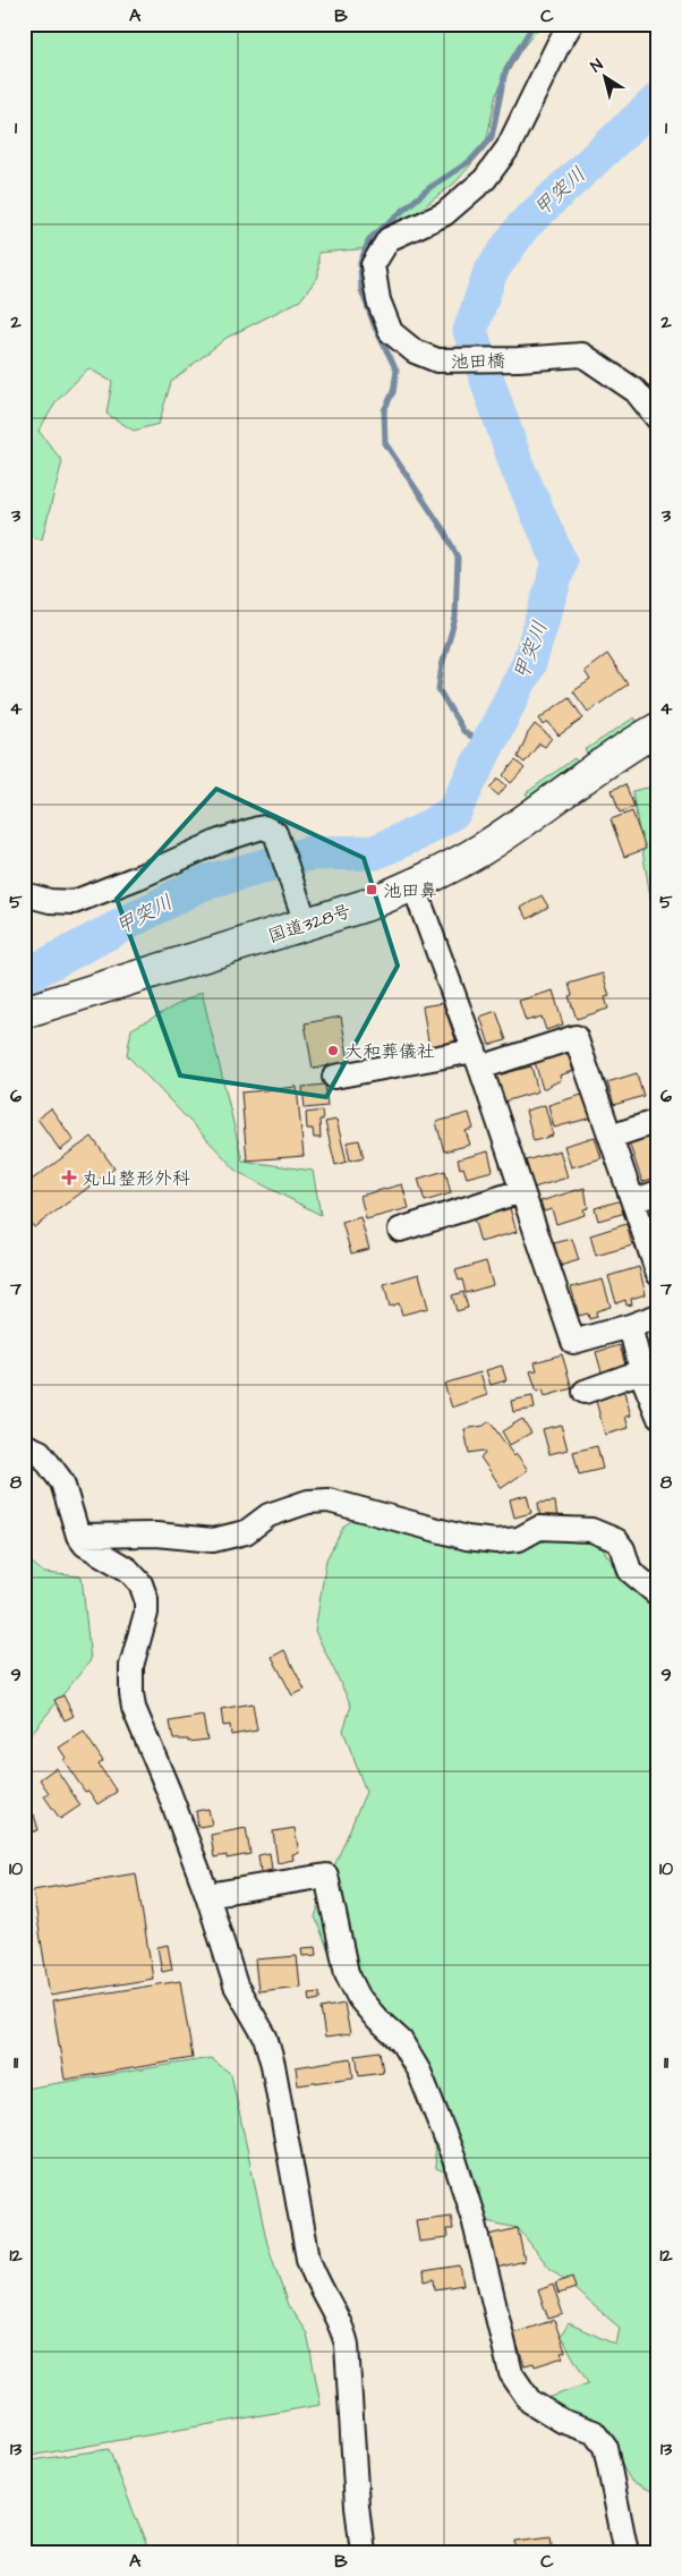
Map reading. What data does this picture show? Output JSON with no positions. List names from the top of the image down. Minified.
{"streets":{"highway":["国道328号"],"street":["池田橋"]},"water":["甲突川"],"places":{"transit":["池田鼻"],"other":["大和葬儀社"],"health":["丸山整形外科"]},"north":"top left","grid":{"columns":["A","B","C"],"rows":["1","2","3","4","5","6","7","8","9","10","11","12","13"]}}
